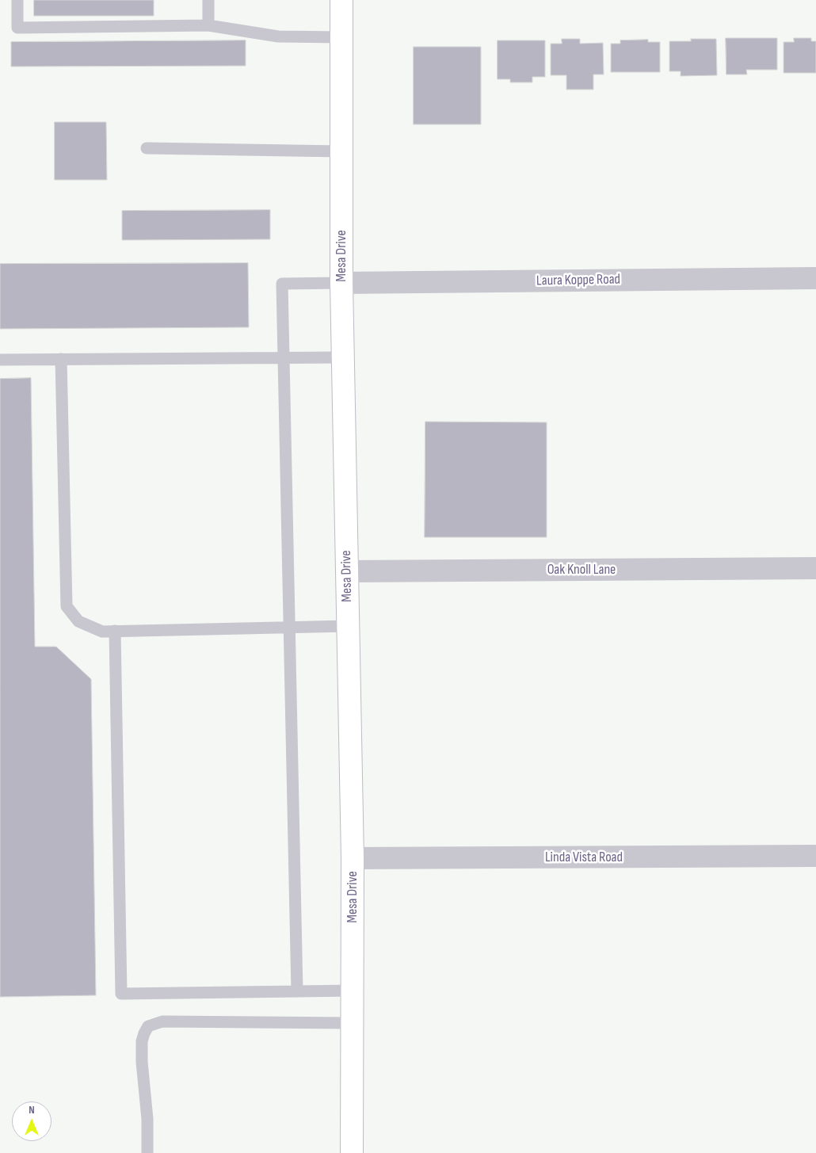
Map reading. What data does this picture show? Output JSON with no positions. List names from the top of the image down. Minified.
{"streets":{"main road":["Mesa Drive"],"street":["Laura Koppe Road","Oak Knoll Lane","Linda Vista Road"]},"crossings":[["Mesa Drive","Laura Koppe Road"],["Mesa Drive","Oak Knoll Lane"],["Mesa Drive","Linda Vista Road"]],"north":"top"}
